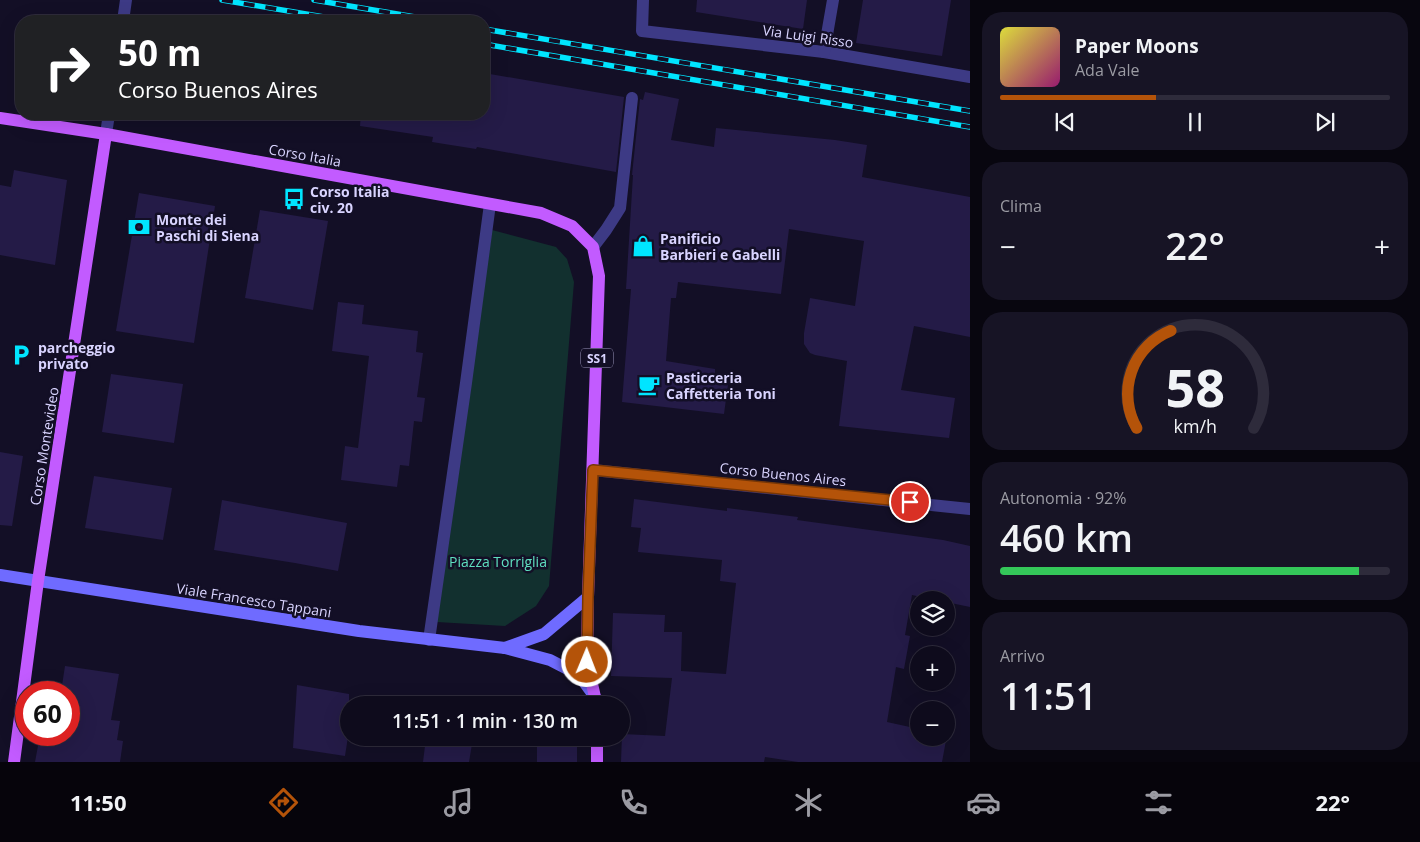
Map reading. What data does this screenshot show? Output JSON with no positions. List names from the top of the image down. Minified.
{"streets":{"main road":["Corso Italia","SS1","Corso Montevideo","Viale Francesco Tappani"],"street":["Via Luigi Risso","Corso Buenos Aires"]},"crossings":[["Corso Italia","SS1"],["Corso Italia","Corso Montevideo"],["SS1","Corso Buenos Aires"],["Corso Montevideo","Viale Francesco Tappani"]],"parks":["Piazza Torriglia"],"places":{"bus stop":["Corso Italia civ. 20"],"bank":["Monte dei Paschi di Siena"],"shop":["Panificio Barbieri e Gabelli"],"parking":["parcheggio privato"],"cafe":["Pasticceria Caffetteria Toni"]},"page":{"turn":["50 m","Corso Buenos Aires"],"song":["Paper Moons","Ada Vale"],"tile":["Clima",["Autonomia · 92%","460 km"],["Arrivo","11:51"]],"heat":["−","22°","+"],"map_buttons":["+","−"],"limit":"60","trip":"11:51 · 1 min · 130 m","tabs":["11:50","22°"],"gauge":["58","km/h"]}}
